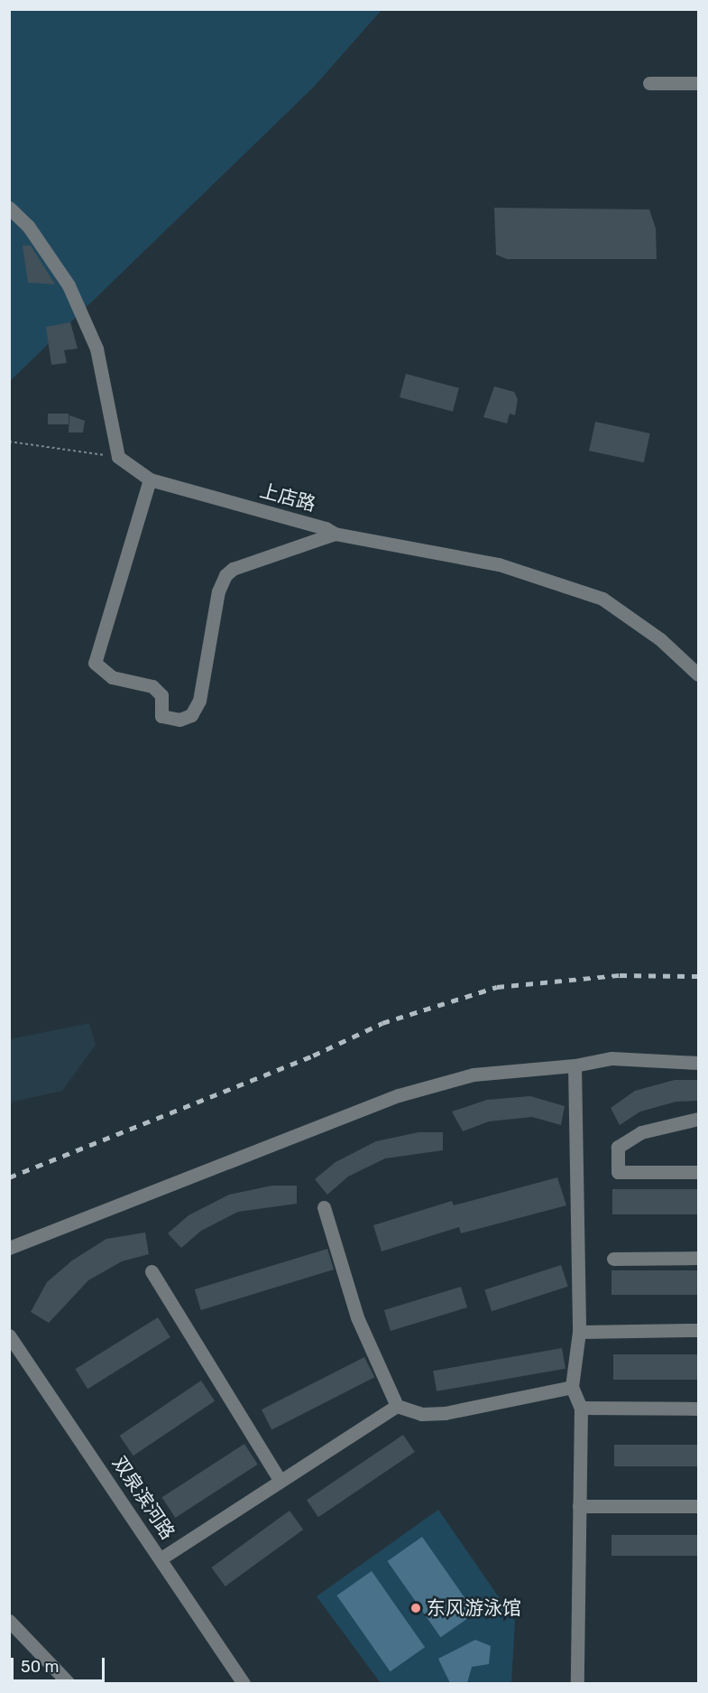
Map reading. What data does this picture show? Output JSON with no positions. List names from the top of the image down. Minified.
{"streets":{"street":["上店路","双泉滨河路"]},"places":["东风游泳馆"],"scale_bar":"50 m"}
